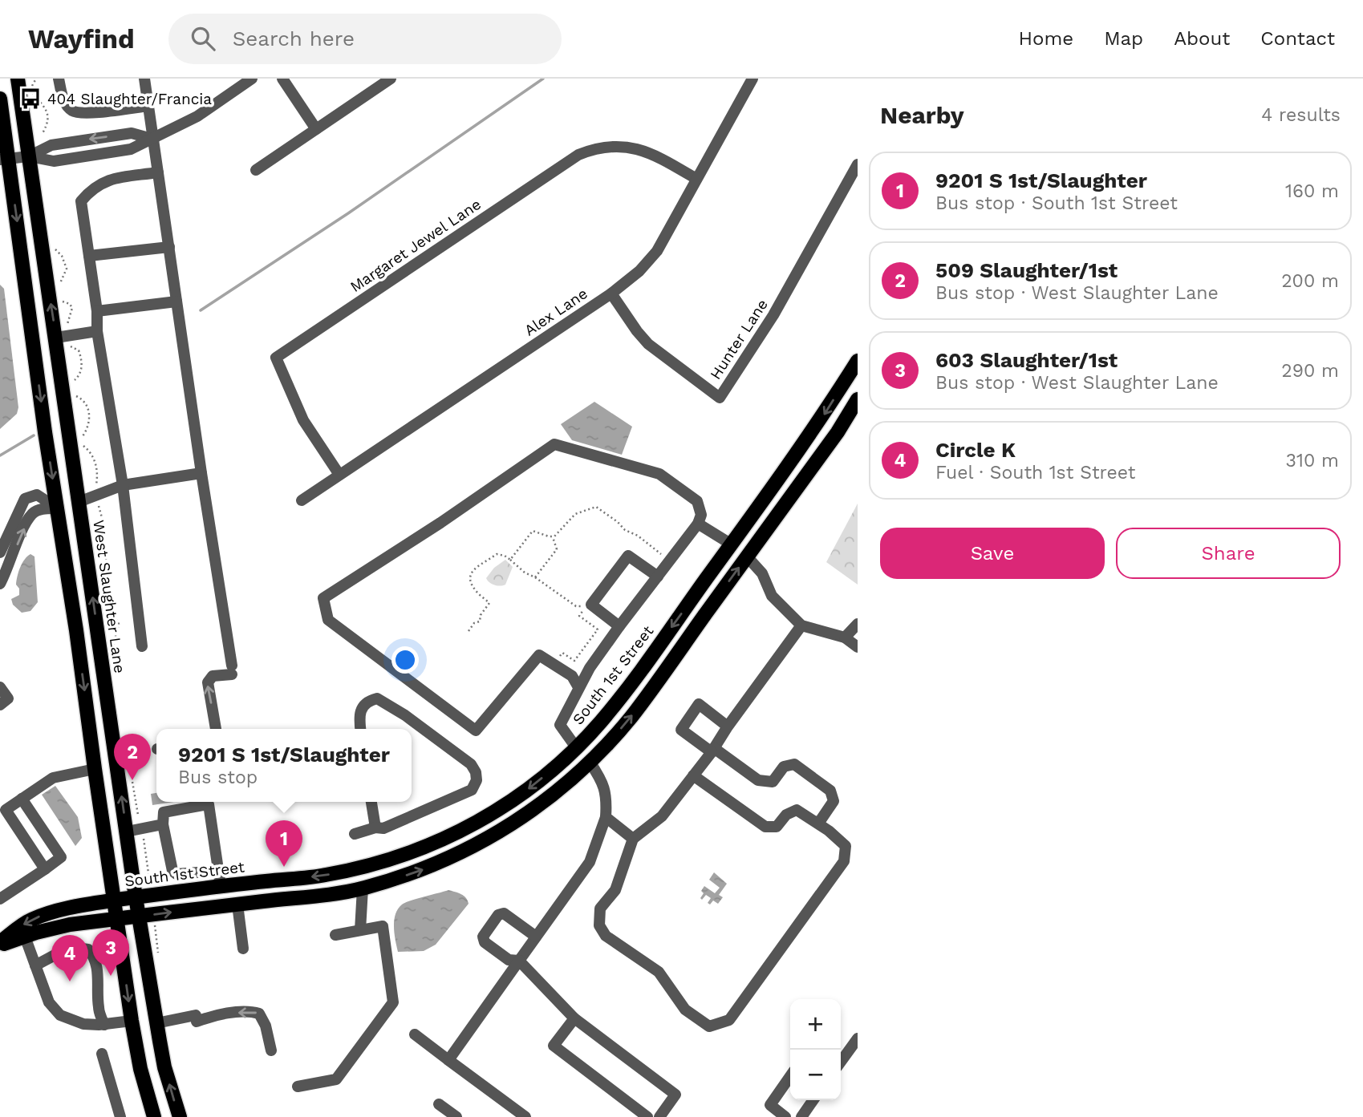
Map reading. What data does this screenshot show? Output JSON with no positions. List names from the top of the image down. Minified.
{"streets":{"main road":["West Slaughter Lane","South 1st Street"],"street":["Margaret Jewel Lane","Alex Lane","Hunter Lane"]},"crossings":[["Margaret Jewel Lane","Alex Lane"],["Alex Lane","Hunter Lane"],["West Slaughter Lane","South 1st Street"]],"places":{"bus stop":["404 Slaughter/Francia"]},"page":{"header":"Wayfind","search":"Search here","nav":["Home","Map","About","Contact"],"heading":["Nearby","4 results"],"list":[{"mark":"1","name":"9201 S 1st/Slaughter","note":"Bus stop · South 1st Street","value":"160 m"},{"mark":"2","name":"509 Slaughter/1st","note":"Bus stop · West Slaughter Lane","value":"200 m"},{"mark":"3","name":"603 Slaughter/1st","note":"Bus stop · West Slaughter Lane","value":"290 m"},{"mark":"4","name":"Circle K","note":"Fuel · South 1st Street","value":"310 m"}],"buttons":["Save","Share"],"popup":["9201 S 1st/Slaughter","Bus stop"],"pins":["2","1","3","4"],"map_buttons":["+","−"]}}
